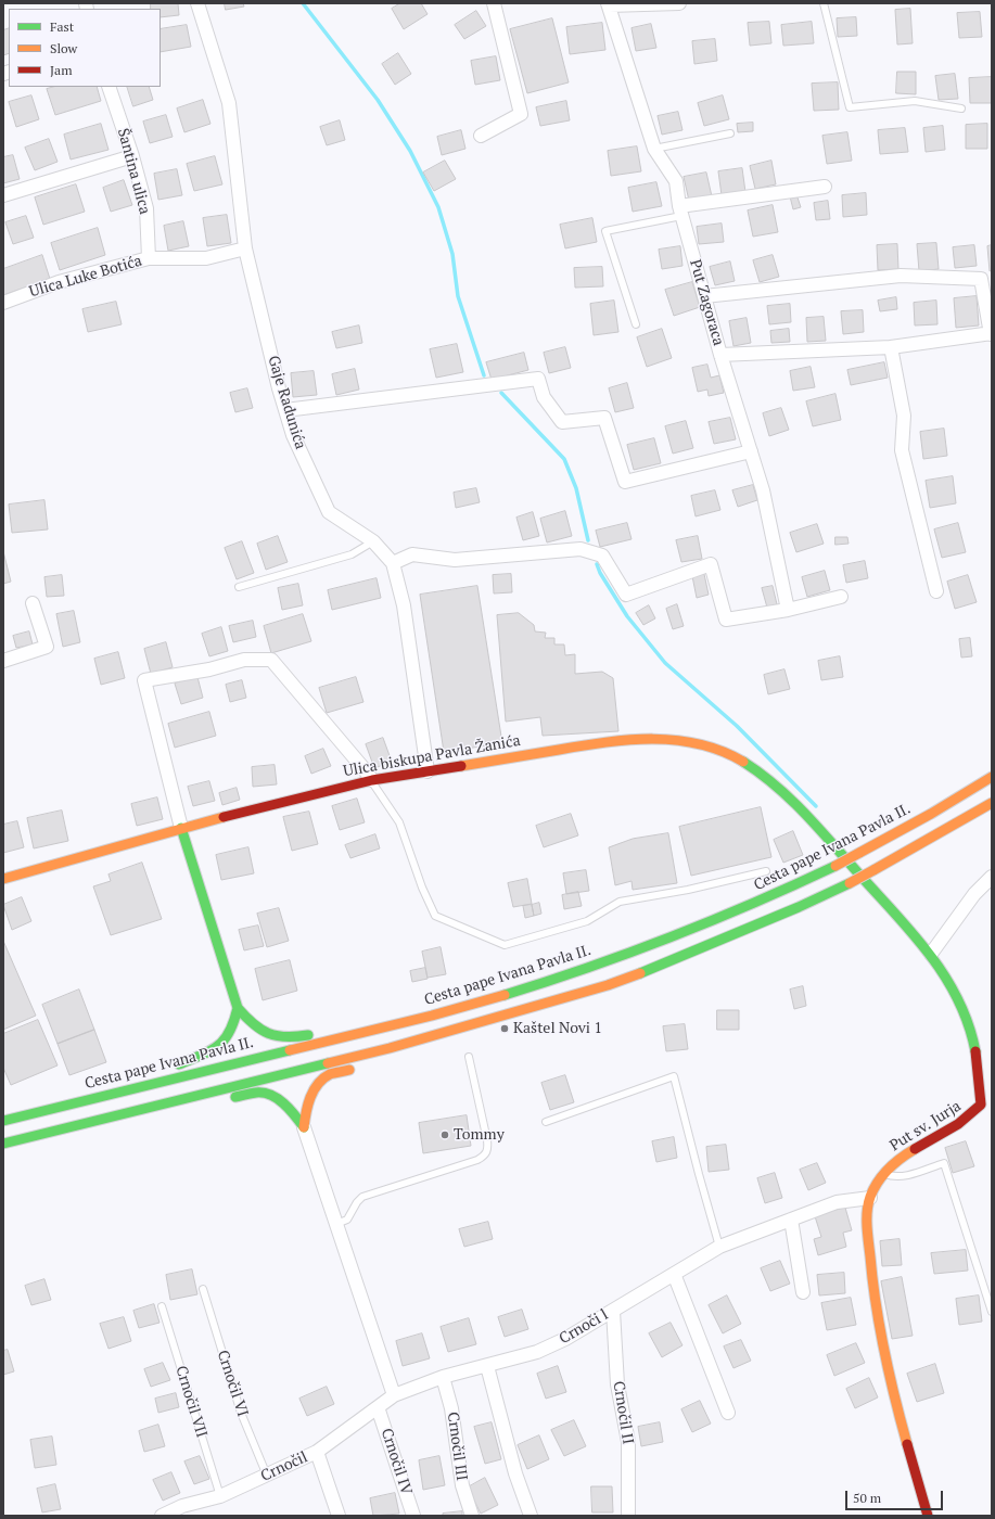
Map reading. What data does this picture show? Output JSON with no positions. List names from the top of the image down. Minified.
{"streets":{"main road":["Ulica biskupa Pavla Žanića","Cesta pape Ivana Pavla II.","Put sv. Jurja"],"street":["Šantina ulica","Ulica Luke Botića","Put Zagoraca","Gaje Radunića","Crnoči l","Crnočil II","Crnočil III","Crnočil IV","Crnočil"],"lane":["Crnočil VI","Crnočil VII"]},"crossings":[["Šantina ulica","Ulica Luke Botića"],["Ulica Luke Botića","Gaje Radunića"],["Gaje Radunića","Ulica biskupa Pavla Žanića"],["Ulica biskupa Pavla Žanića","Put sv. Jurja"],["Put sv. Jurja","Crnoči l"],["Crnoči l","Crnočil II"],["Crnoči l","Crnočil III"],["Crnoči l","Crnočil"],["Crnočil VI","Crnočil"],["Crnočil VII","Crnočil"],["Crnočil IV","Crnočil"]],"places":["Kaštel Novi 1","Tommy"],"legend":["Fast","Slow","Jam"],"scale_bar":"50 m"}
